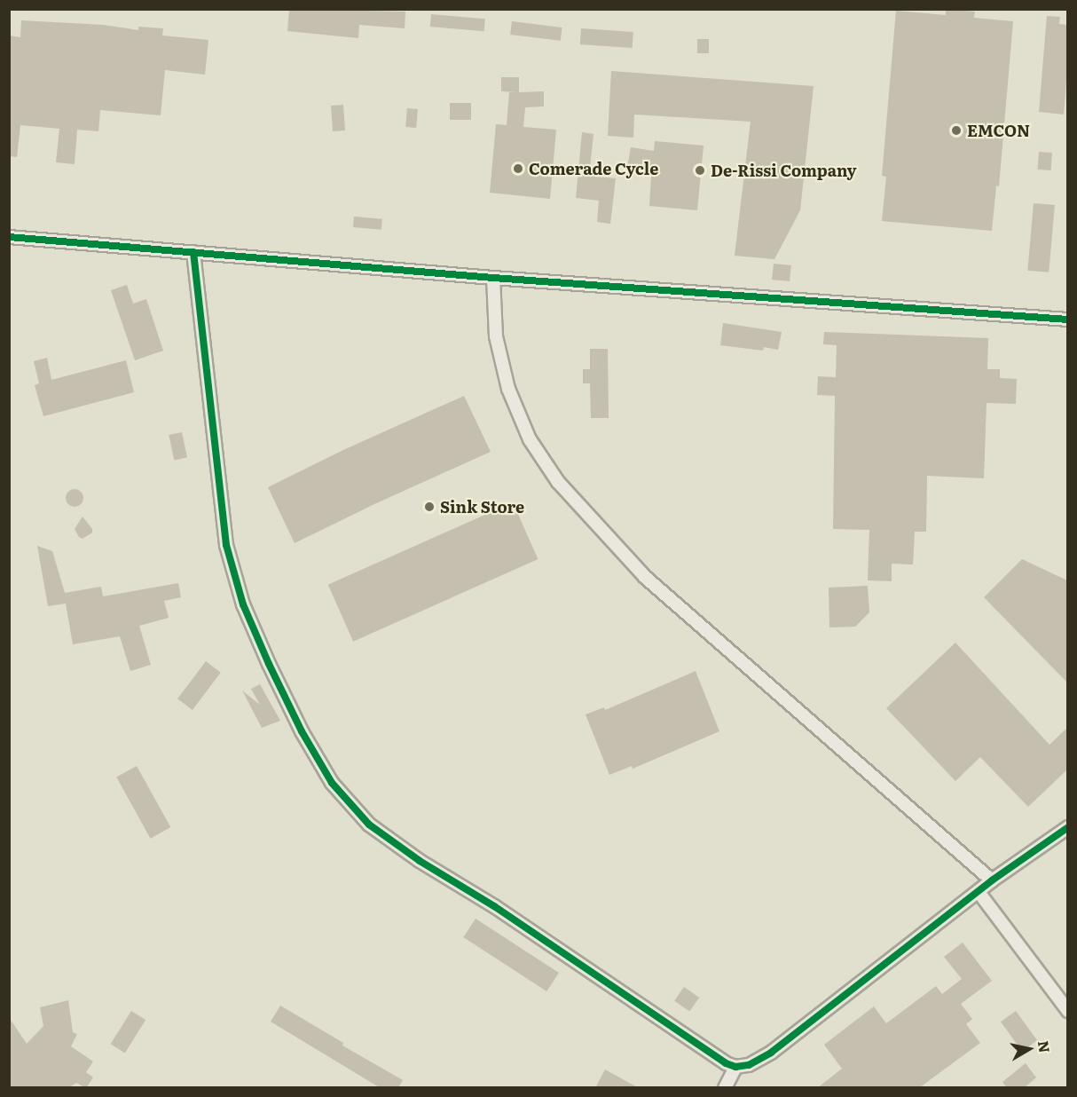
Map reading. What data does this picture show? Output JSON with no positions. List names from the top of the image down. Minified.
{"places":["EMCON","Comerade Cycle","De-Rissi Company","Sink Store"],"north":"right"}
